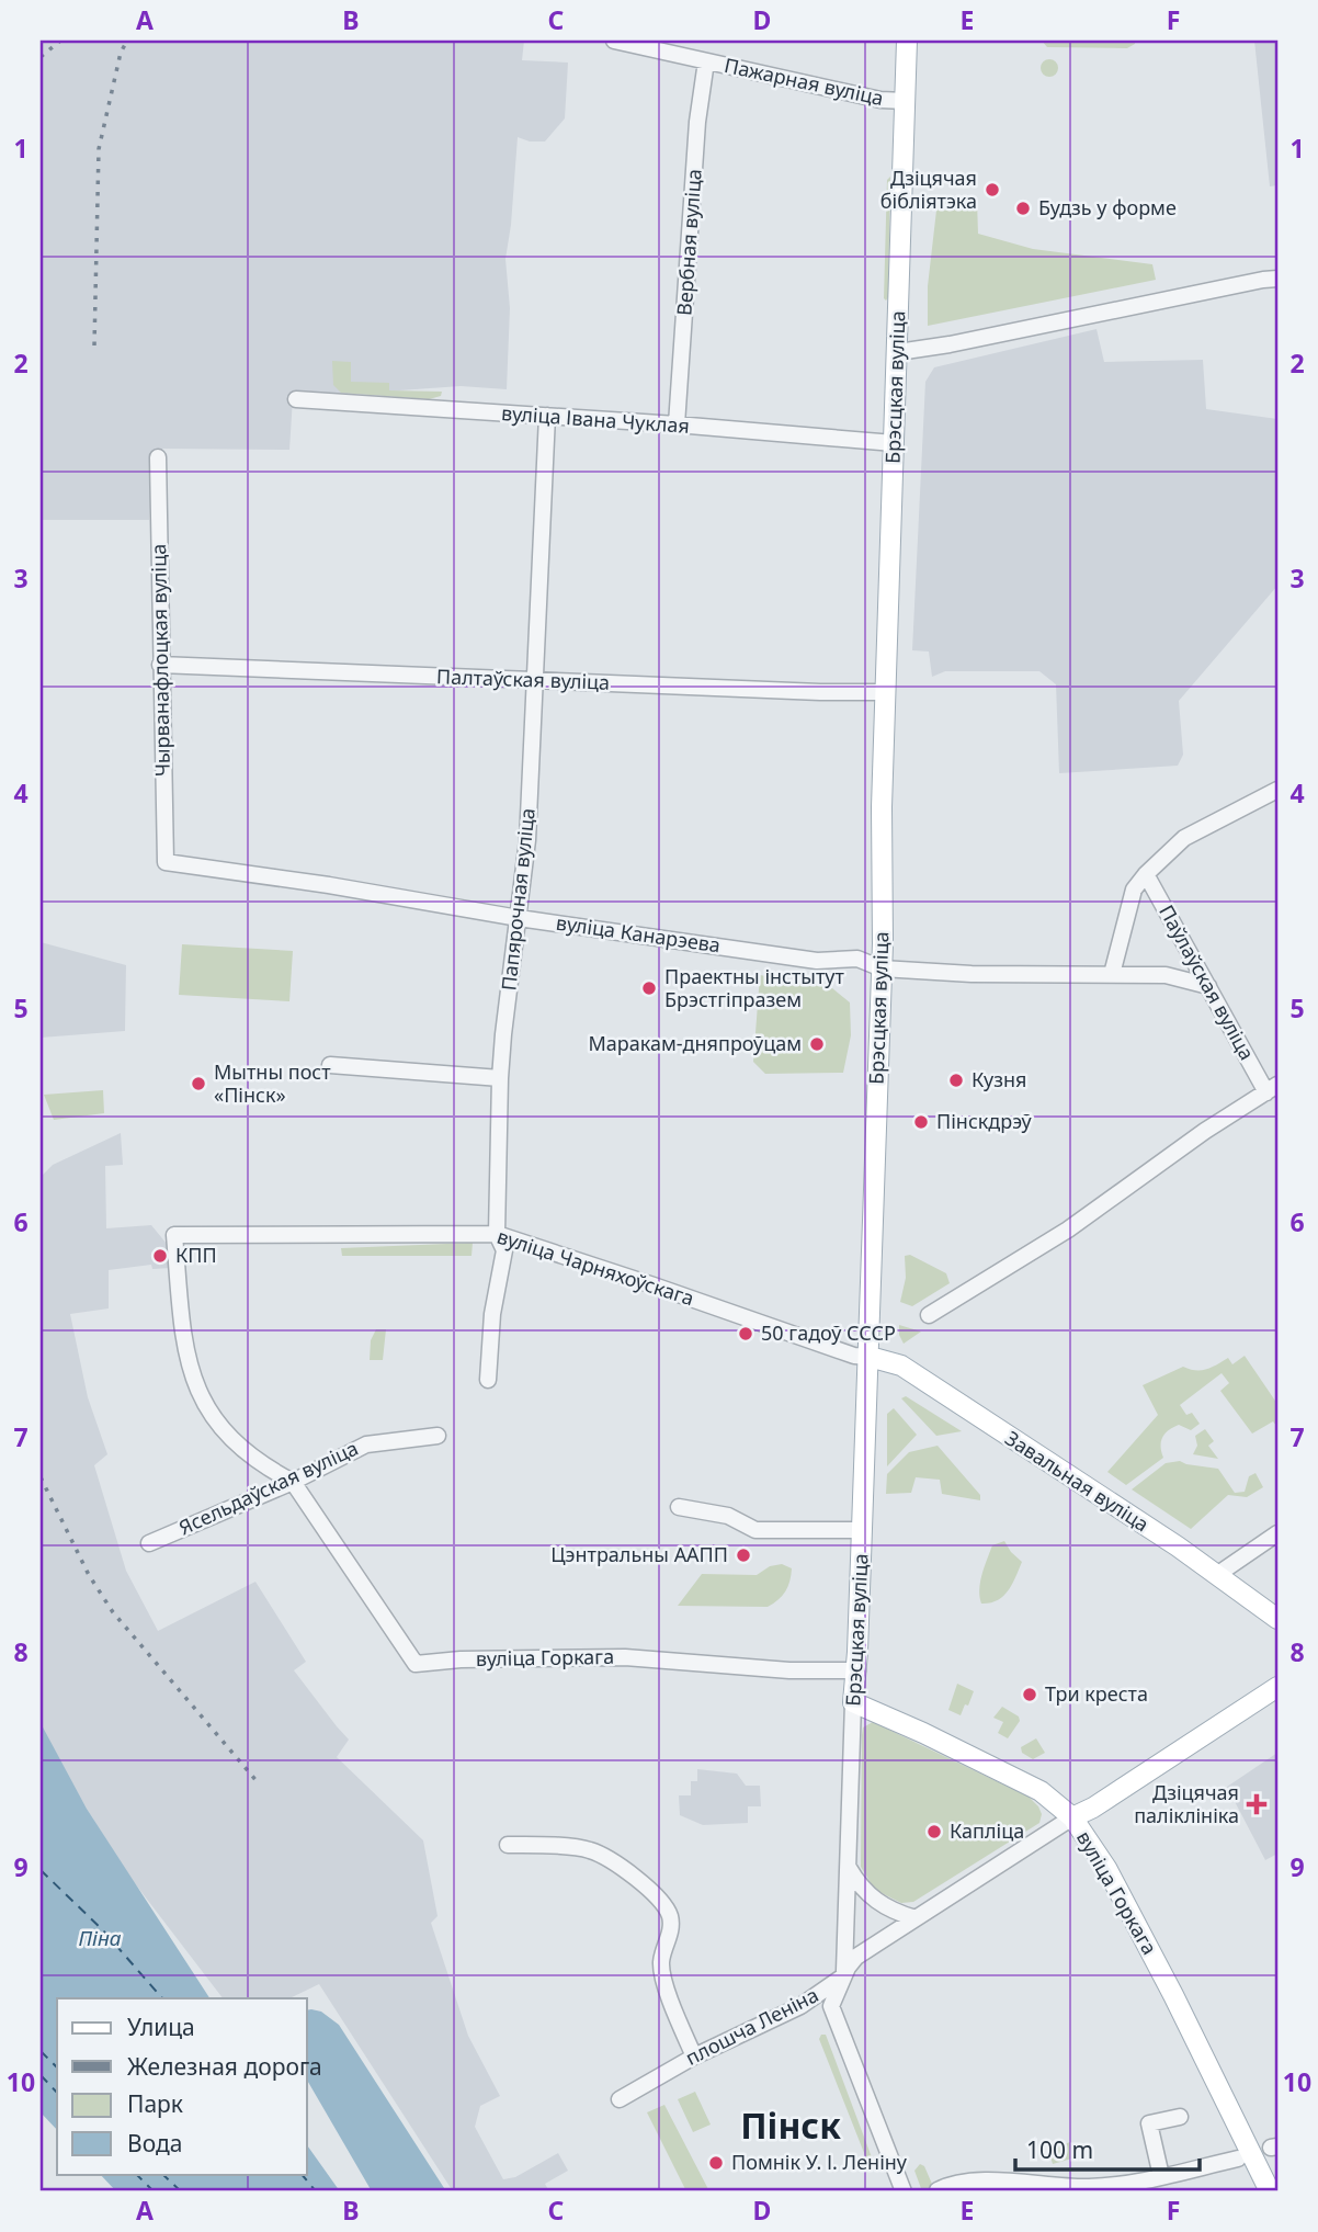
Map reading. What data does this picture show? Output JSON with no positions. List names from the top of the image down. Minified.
{"streets":{"main road":["Брэсцкая вуліца","Завальная вуліца","вуліца Горкага"],"street":["Пажарная вуліца","Вербная вуліца","вуліца Івана Чуклая","Чырванафлоцкая вуліца","Палтаўская вуліца","Папярочная вуліца","вуліца Канарэева","Паўлаўская вуліца","вуліца Чарняхоўскага","Ясельдаўская вуліца","плошча Леніна"]},"crossings":[["Пажарная вуліца","Вербная вуліца"],["Пажарная вуліца","Брэсцкая вуліца"],["Вербная вуліца","вуліца Івана Чуклая"],["Брэсцкая вуліца","вуліца Івана Чуклая"],["Брэсцкая вуліца","Палтаўская вуліца"],["Брэсцкая вуліца","вуліца Канарэева"],["Брэсцкая вуліца","вуліца Чарняхоўскага"],["Брэсцкая вуліца","Завальная вуліца"],["Брэсцкая вуліца","вуліца Горкага"],["Брэсцкая вуліца","плошча Леніна"],["вуліца Івана Чуклая","Папярочная вуліца"],["Чырванафлоцкая вуліца","Палтаўская вуліца"],["Чырванафлоцкая вуліца","вуліца Канарэева"],["Палтаўская вуліца","Папярочная вуліца"],["Папярочная вуліца","вуліца Канарэева"],["Папярочная вуліца","вуліца Чарняхоўскага"],["вуліца Канарэева","Паўлаўская вуліца"],["вуліца Чарняхоўскага","Завальная вуліца"],["вуліца Чарняхоўскага","Ясельдаўская вуліца"],["вуліца Чарняхоўскага","вуліца Горкага"],["Ясельдаўская вуліца","вуліца Горкага"]],"districts":["Пінск"],"water":["Піна"],"places":{"other":["Дзіцячая бібліятэка","Будзь у форме","Праектны інстытут Брэстгіпразем","Маракам-дняпроўцам","Кузня","Мытны пост «Пінск»","Пінскдрэў","КПП","50 гадоў СССР","Цэнтральны ААПП","Три креста","Капліца","Помнік У. І. Леніну"],"health":["Дзіцячая паліклініка"]},"legend":["Улица","Железная дорога","Парк","Вода"],"scale_bar":"100 m","grid":{"columns":["A","B","C","D","E","F"],"rows":["1","2","3","4","5","6","7","8","9","10"]}}
